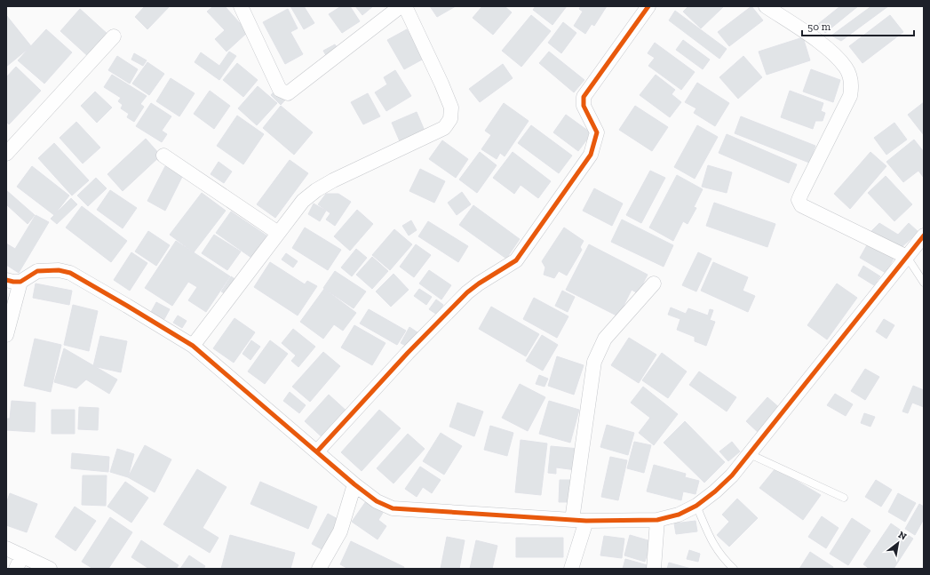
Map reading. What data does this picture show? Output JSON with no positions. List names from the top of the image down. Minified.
{"scale_bar":"50 m","north":"top right"}
